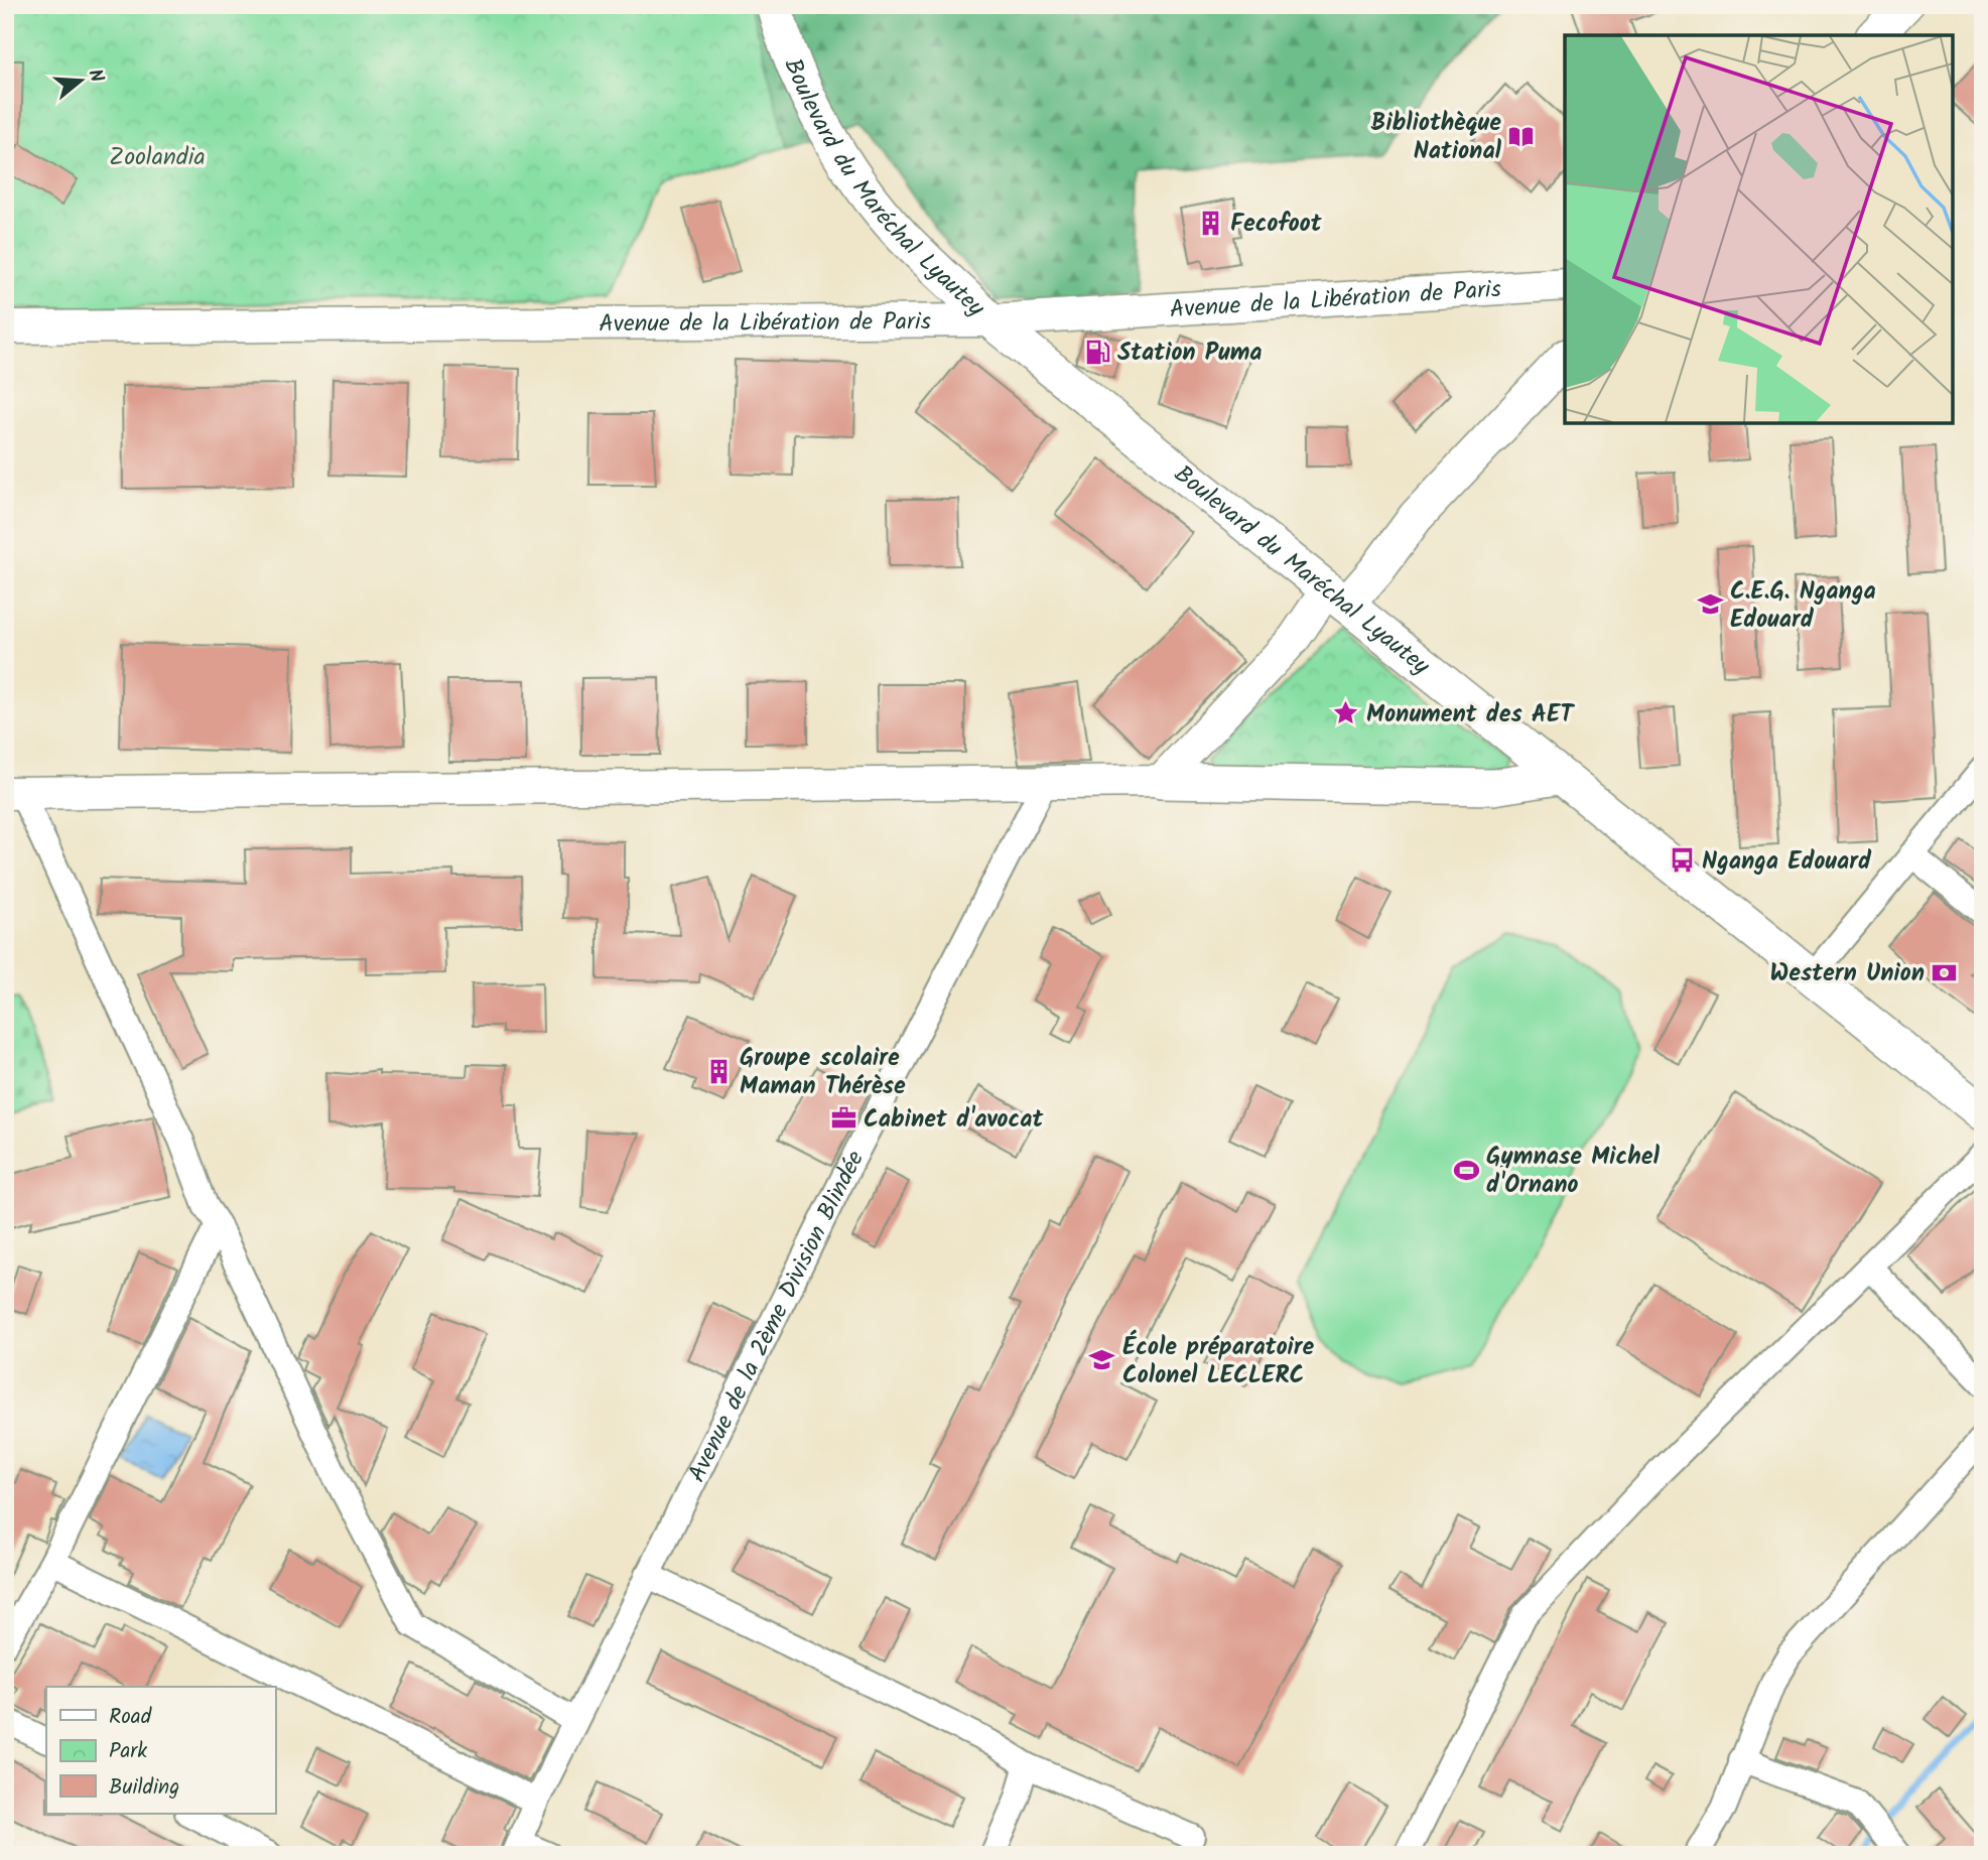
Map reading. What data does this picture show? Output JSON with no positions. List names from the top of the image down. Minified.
{"streets":{"main road":["Boulevard du Maréchal Lyautey"],"street":["Avenue de la Libération de Paris","Avenue de la 2ème Division Blindée"]},"crossings":[["Boulevard du Maréchal Lyautey","Avenue de la Libération de Paris"]],"parks":["Zoolandia"],"places":{"library":["Bibliothèque National"],"building":["Fecofoot","Groupe scolaire Maman Thérèse"],"fuel station":["Station Puma"],"school or university":["C.E.G. Nganga Edouard","École préparatoire Colonel LECLERC"],"place":["Monument des AET"],"bus stop":["Nganga Edouard"],"bank":["Western Union"],"office":["Cabinet d'avocat"],"sports":["Gymnase Michel d'Ornano"]},"legend":["Road","Park","Building"],"north":"right"}
